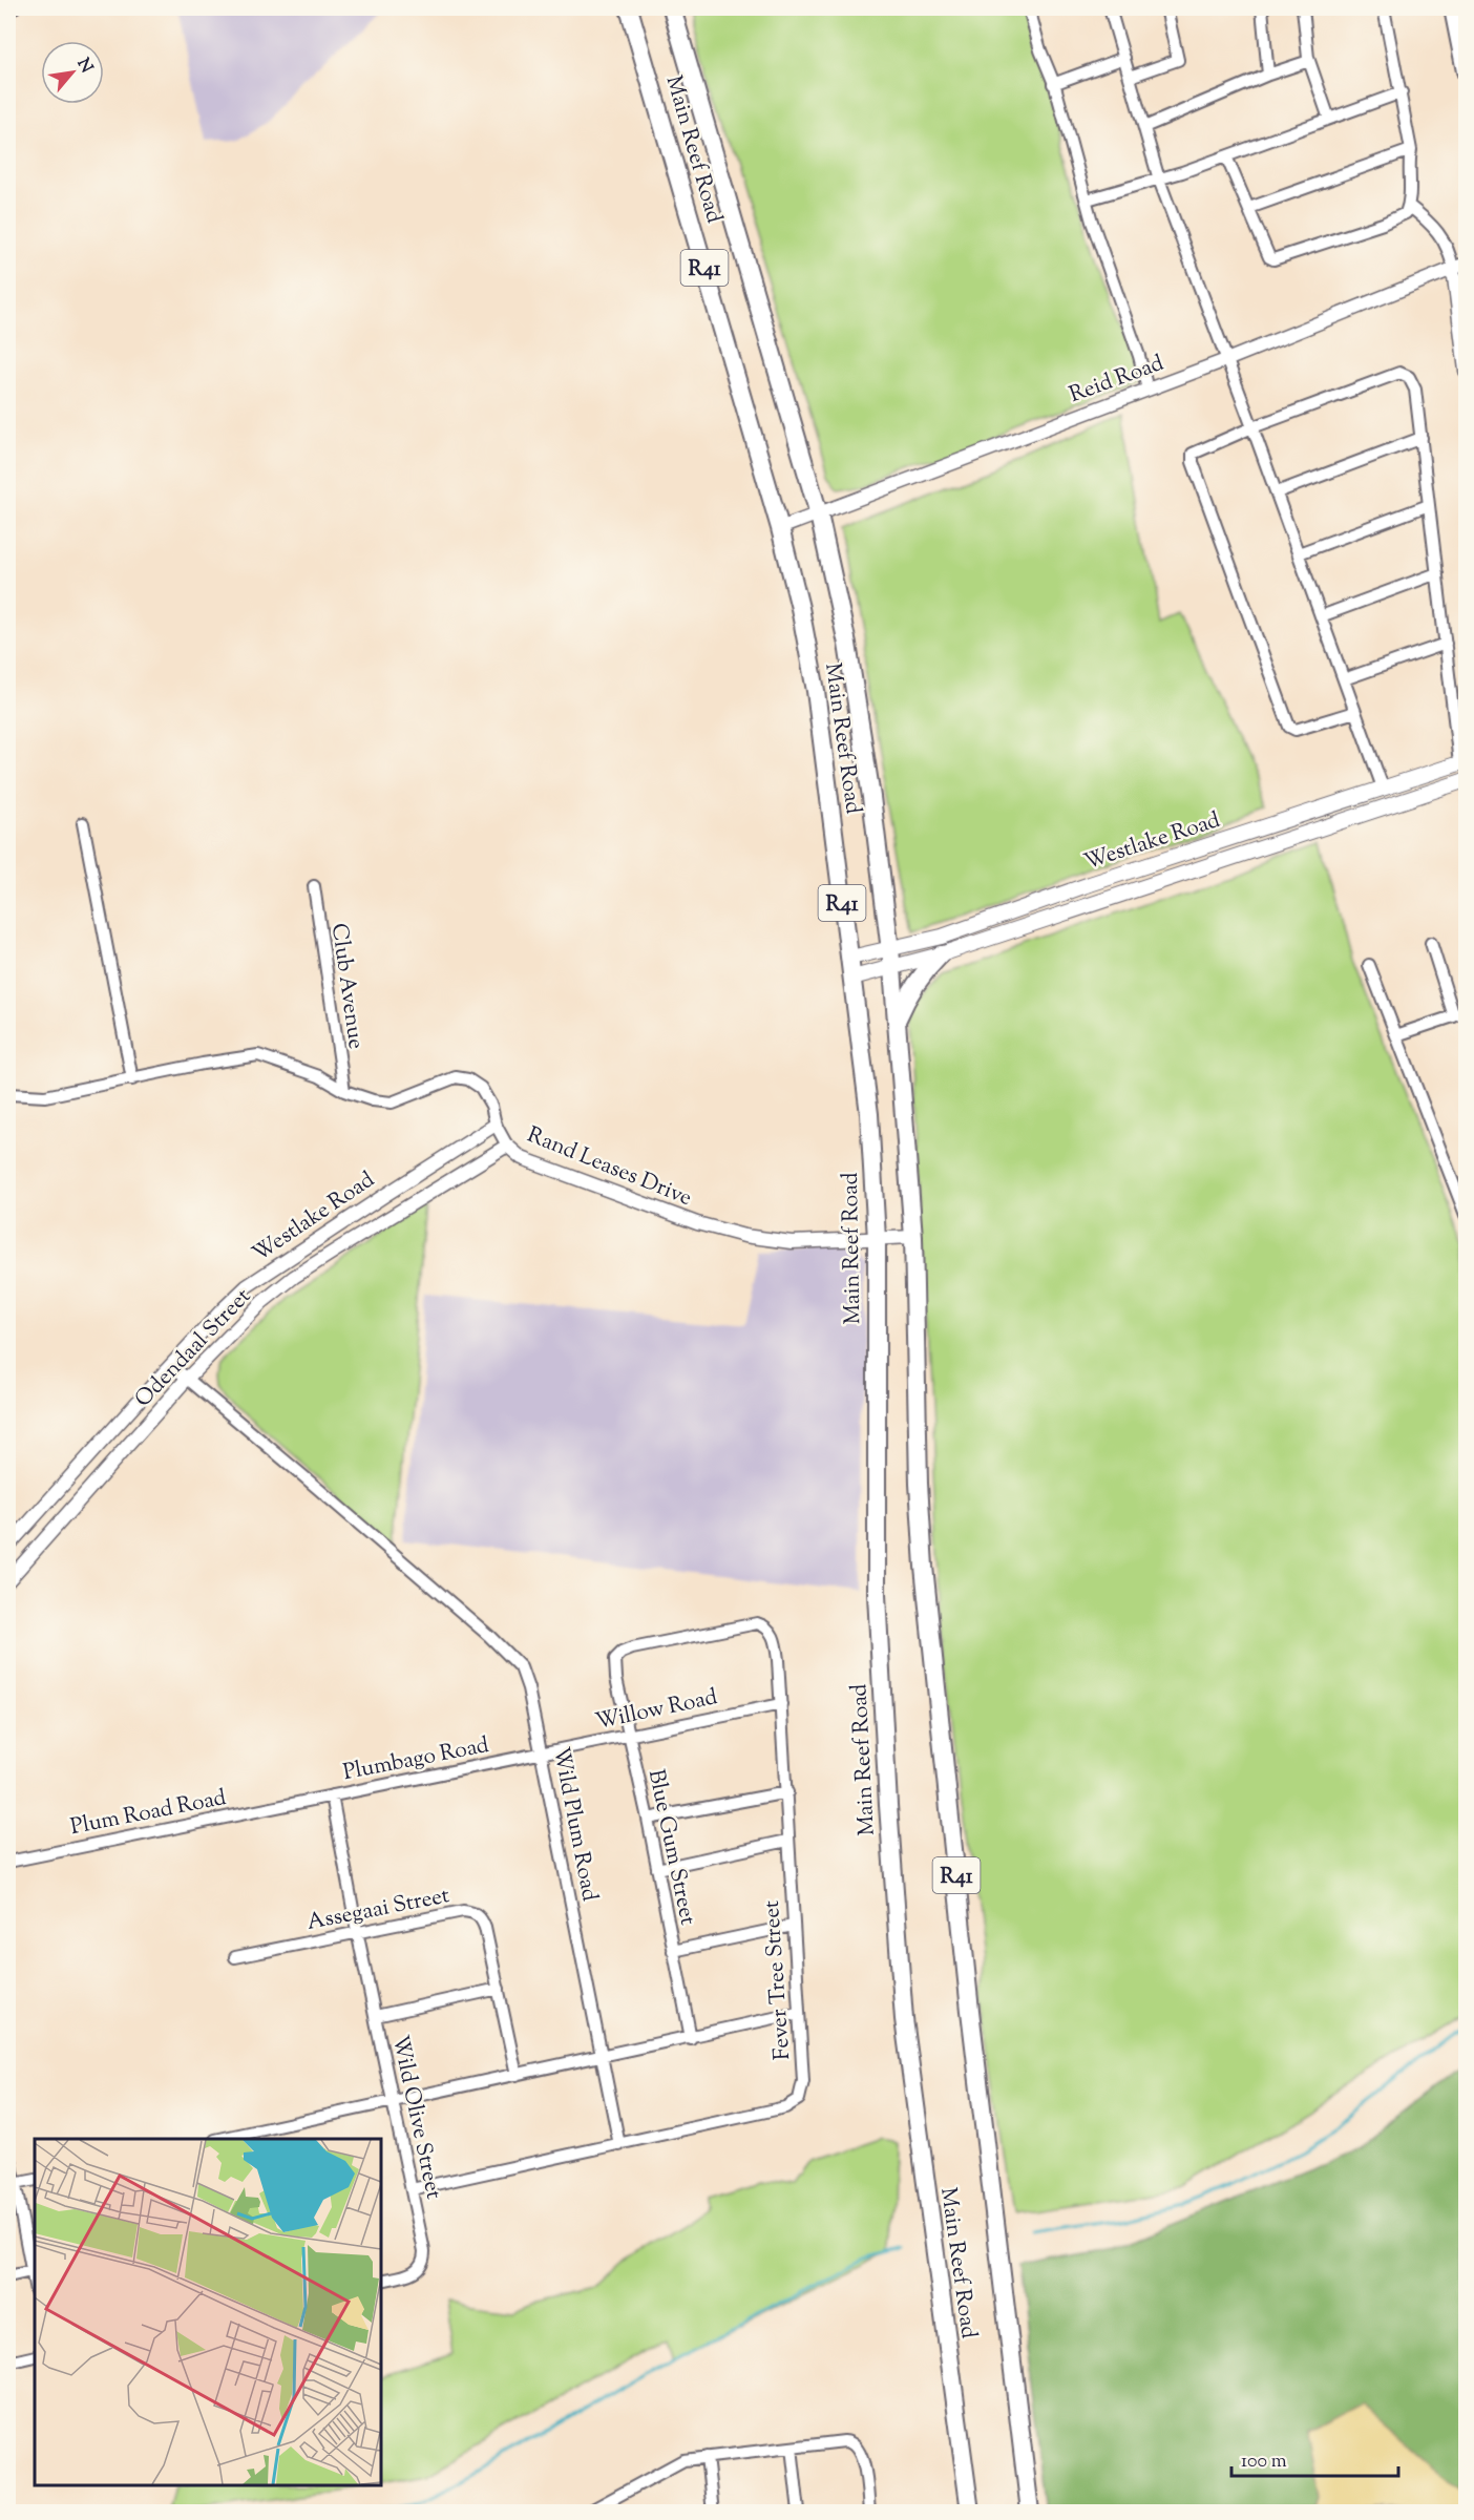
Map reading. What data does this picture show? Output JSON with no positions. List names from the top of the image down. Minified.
{"streets":{"main road":["Main Reef Road","R41","Westlake Road"],"street":["Reid Road","Club Avenue","Rand Leases Drive","Odendaal Street","Willow Road","Plumbago Road","Plum Road Road","Wild Plum Road","Blue Gum Street","Assegaai Street","Fever Tree Street","Wild Olive Street"]},"crossings":[["Main Reef Road","Reid Road"],["Main Reef Road","Westlake Road"],["Main Reef Road","Rand Leases Drive"],["Westlake Road","Rand Leases Drive"],["Westlake Road","Odendaal Street"],["Westlake Road","Wild Plum Road"],["Club Avenue","Rand Leases Drive"],["Rand Leases Drive","Odendaal Street"],["Odendaal Street","Wild Plum Road"],["Willow Road","Plumbago Road"],["Willow Road","Wild Plum Road"],["Willow Road","Blue Gum Street"],["Willow Road","Fever Tree Street"],["Plumbago Road","Plum Road Road"],["Plumbago Road","Wild Plum Road"],["Plumbago Road","Wild Olive Street"],["Wild Plum Road","Fever Tree Street"],["Blue Gum Street","Fever Tree Street"],["Assegaai Street","Wild Olive Street"],["Fever Tree Street","Wild Olive Street"]],"scale_bar":"100 m","north":"top right"}
